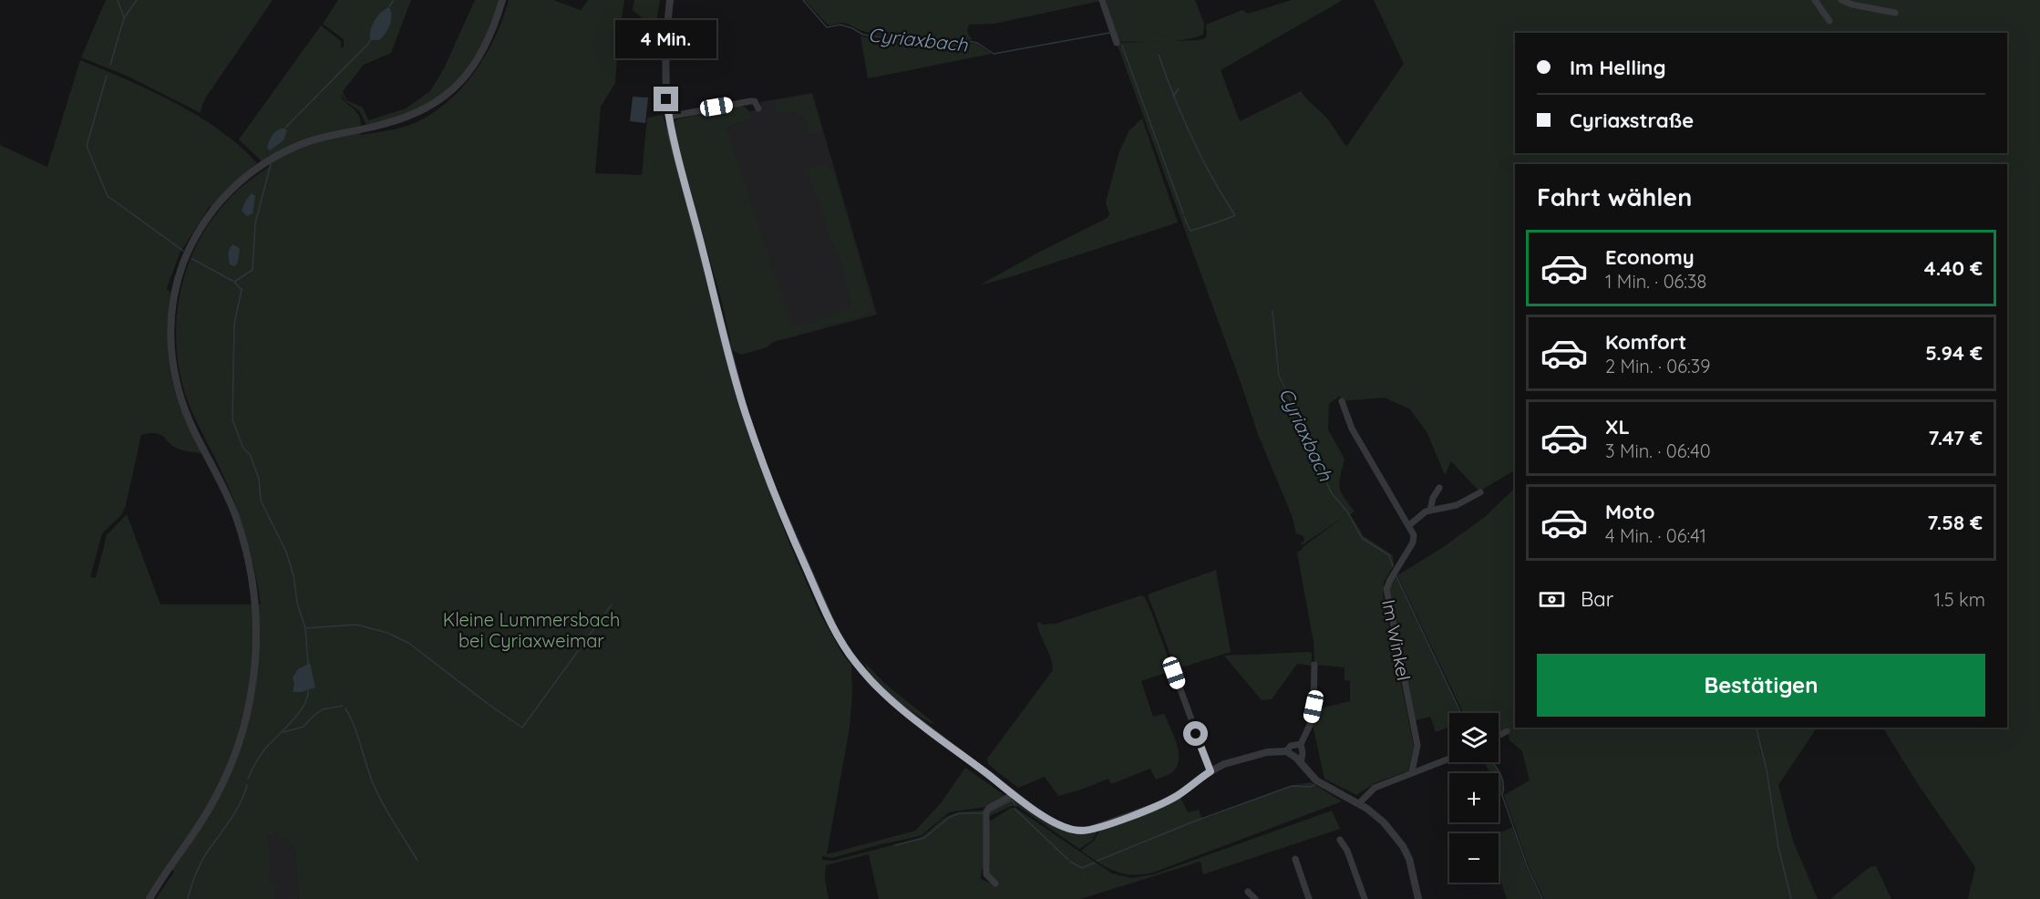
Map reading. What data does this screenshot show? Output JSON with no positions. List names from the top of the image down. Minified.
{"streets":{"street":["Im Winkel"]},"water":["Cyriaxbach"],"parks":["Kleine Lummersbach bei Cyriaxweimar"],"page":{"bubble":"4 Min.","banner":["Im Helling","Cyriaxstraße"],"heading":"Fahrt wählen","list":[{"name":"Economy","note":"1 Min. · 06:38","value":"4.40 €"},{"name":"Komfort","note":"2 Min. · 06:39","value":"5.94 €"},{"name":"XL","note":"3 Min. · 06:40","value":"7.47 €"},{"name":"Moto","note":"4 Min. · 06:41","value":"7.58 €"}],"pay":["Bar","1.5 km"],"buttons":"Bestätigen","map_buttons":["+","−"]}}
